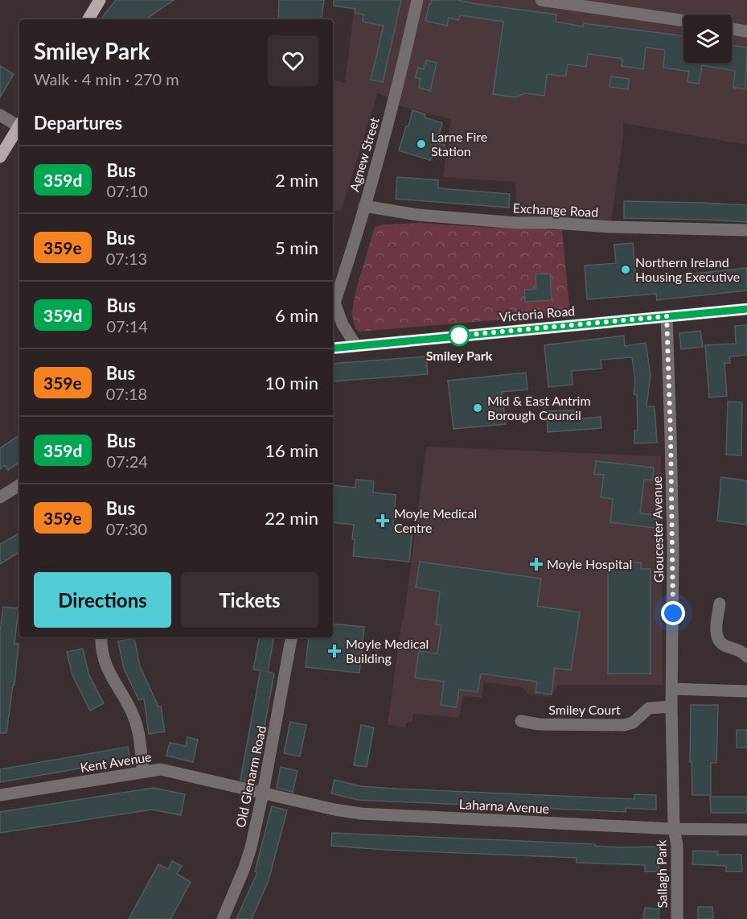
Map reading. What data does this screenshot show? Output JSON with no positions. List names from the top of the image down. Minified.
{"streets":{"street":["Agnew Street","Exchange Road","Victoria Road","Gloucester Avenue","Smiley Court","Kent Avenue","Old Glenarm Road","Laharna Avenue","Sallagh Park"]},"crossings":[["Agnew Street","Exchange Road"],["Victoria Road","Gloucester Avenue"],["Gloucester Avenue","Smiley Court"],["Gloucester Avenue","Laharna Avenue"],["Gloucester Avenue","Sallagh Park"],["Kent Avenue","Old Glenarm Road"],["Kent Avenue","Laharna Avenue"],["Old Glenarm Road","Laharna Avenue"],["Laharna Avenue","Sallagh Park"]],"places":{"other":["Larne Fire Station","Northern Ireland Housing Executive","Smiley Park","Mid & East Antrim Borough Council"],"health":["Moyle Medical Centre","Moyle Hospital","Moyle Medical Building"]},"lines":["bus line 359d"],"page":{"heading":[["Smiley Park","Walk · 4 min · 270 m"],"Departures"],"list":[{"mark":"359d","name":"Bus","note":"07:10","value":"2 min"},{"mark":"359e","name":"Bus","note":"07:13","value":"5 min"},{"mark":"359d","name":"Bus","note":"07:14","value":"6 min"},{"mark":"359e","name":"Bus","note":"07:18","value":"10 min"},{"mark":"359d","name":"Bus","note":"07:24","value":"16 min"},{"mark":"359e","name":"Bus","note":"07:30","value":"22 min"}],"buttons":["Directions","Tickets"]}}
